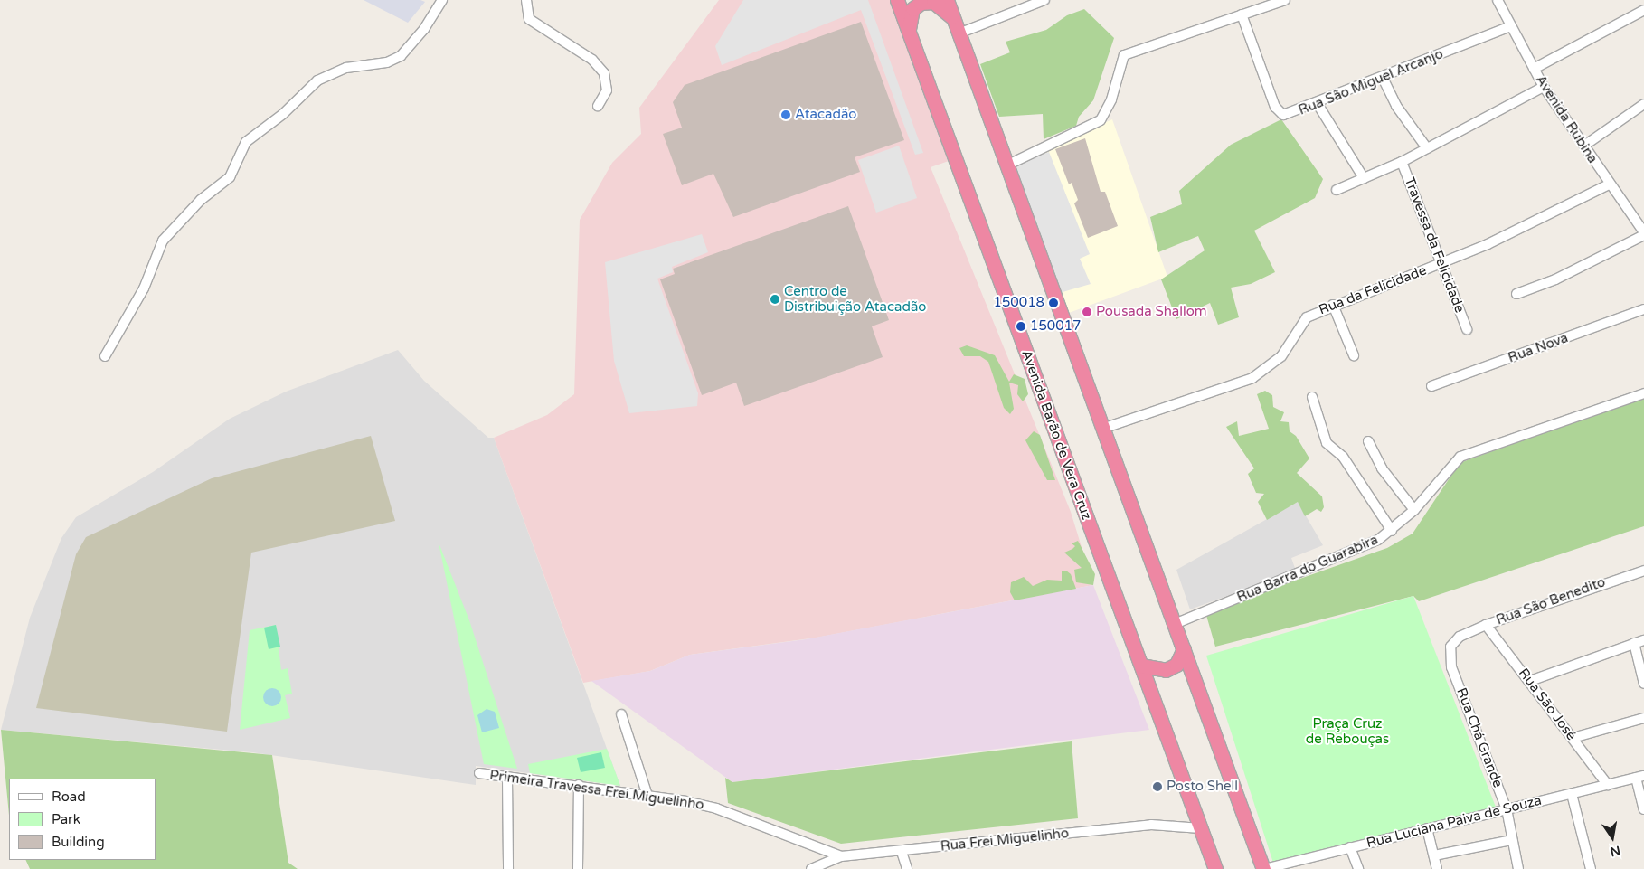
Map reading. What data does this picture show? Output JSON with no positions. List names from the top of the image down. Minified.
{"streets":{"highway":["Avenida Barão de Vera Cruz"],"street":["Rua São Miguel Arcanjo","Avenida Rubina","Travessa da Felicidade","Rua da Felicidade","Rua Nova","Rua Barra do Guarabira","Rua São Benedito","Rua São José","Rua Chá Grande","Primeira Travessa Frei Miguelinho","Rua Luciana Paiva de Souza","Rua Frei Miguelinho"]},"crossings":[["Rua São Miguel Arcanjo","Avenida Rubina"],["Avenida Rubina","Rua da Felicidade"],["Travessa da Felicidade","Rua da Felicidade"],["Avenida Barão de Vera Cruz","Rua Frei Miguelinho"],["Rua São Benedito","Rua São José"],["Rua São Benedito","Rua Chá Grande"],["Rua São José","Rua Luciana Paiva de Souza"],["Rua Chá Grande","Rua Luciana Paiva de Souza"],["Primeira Travessa Frei Miguelinho","Rua Frei Miguelinho"]],"parks":["Praça Cruz de Rebouças"],"places":["Atacadão","Centro de Distribuição Atacadão","150018","Pousada Shallom","150017","Posto Shell"],"legend":["Road","Park","Building"],"north":"bottom"}
